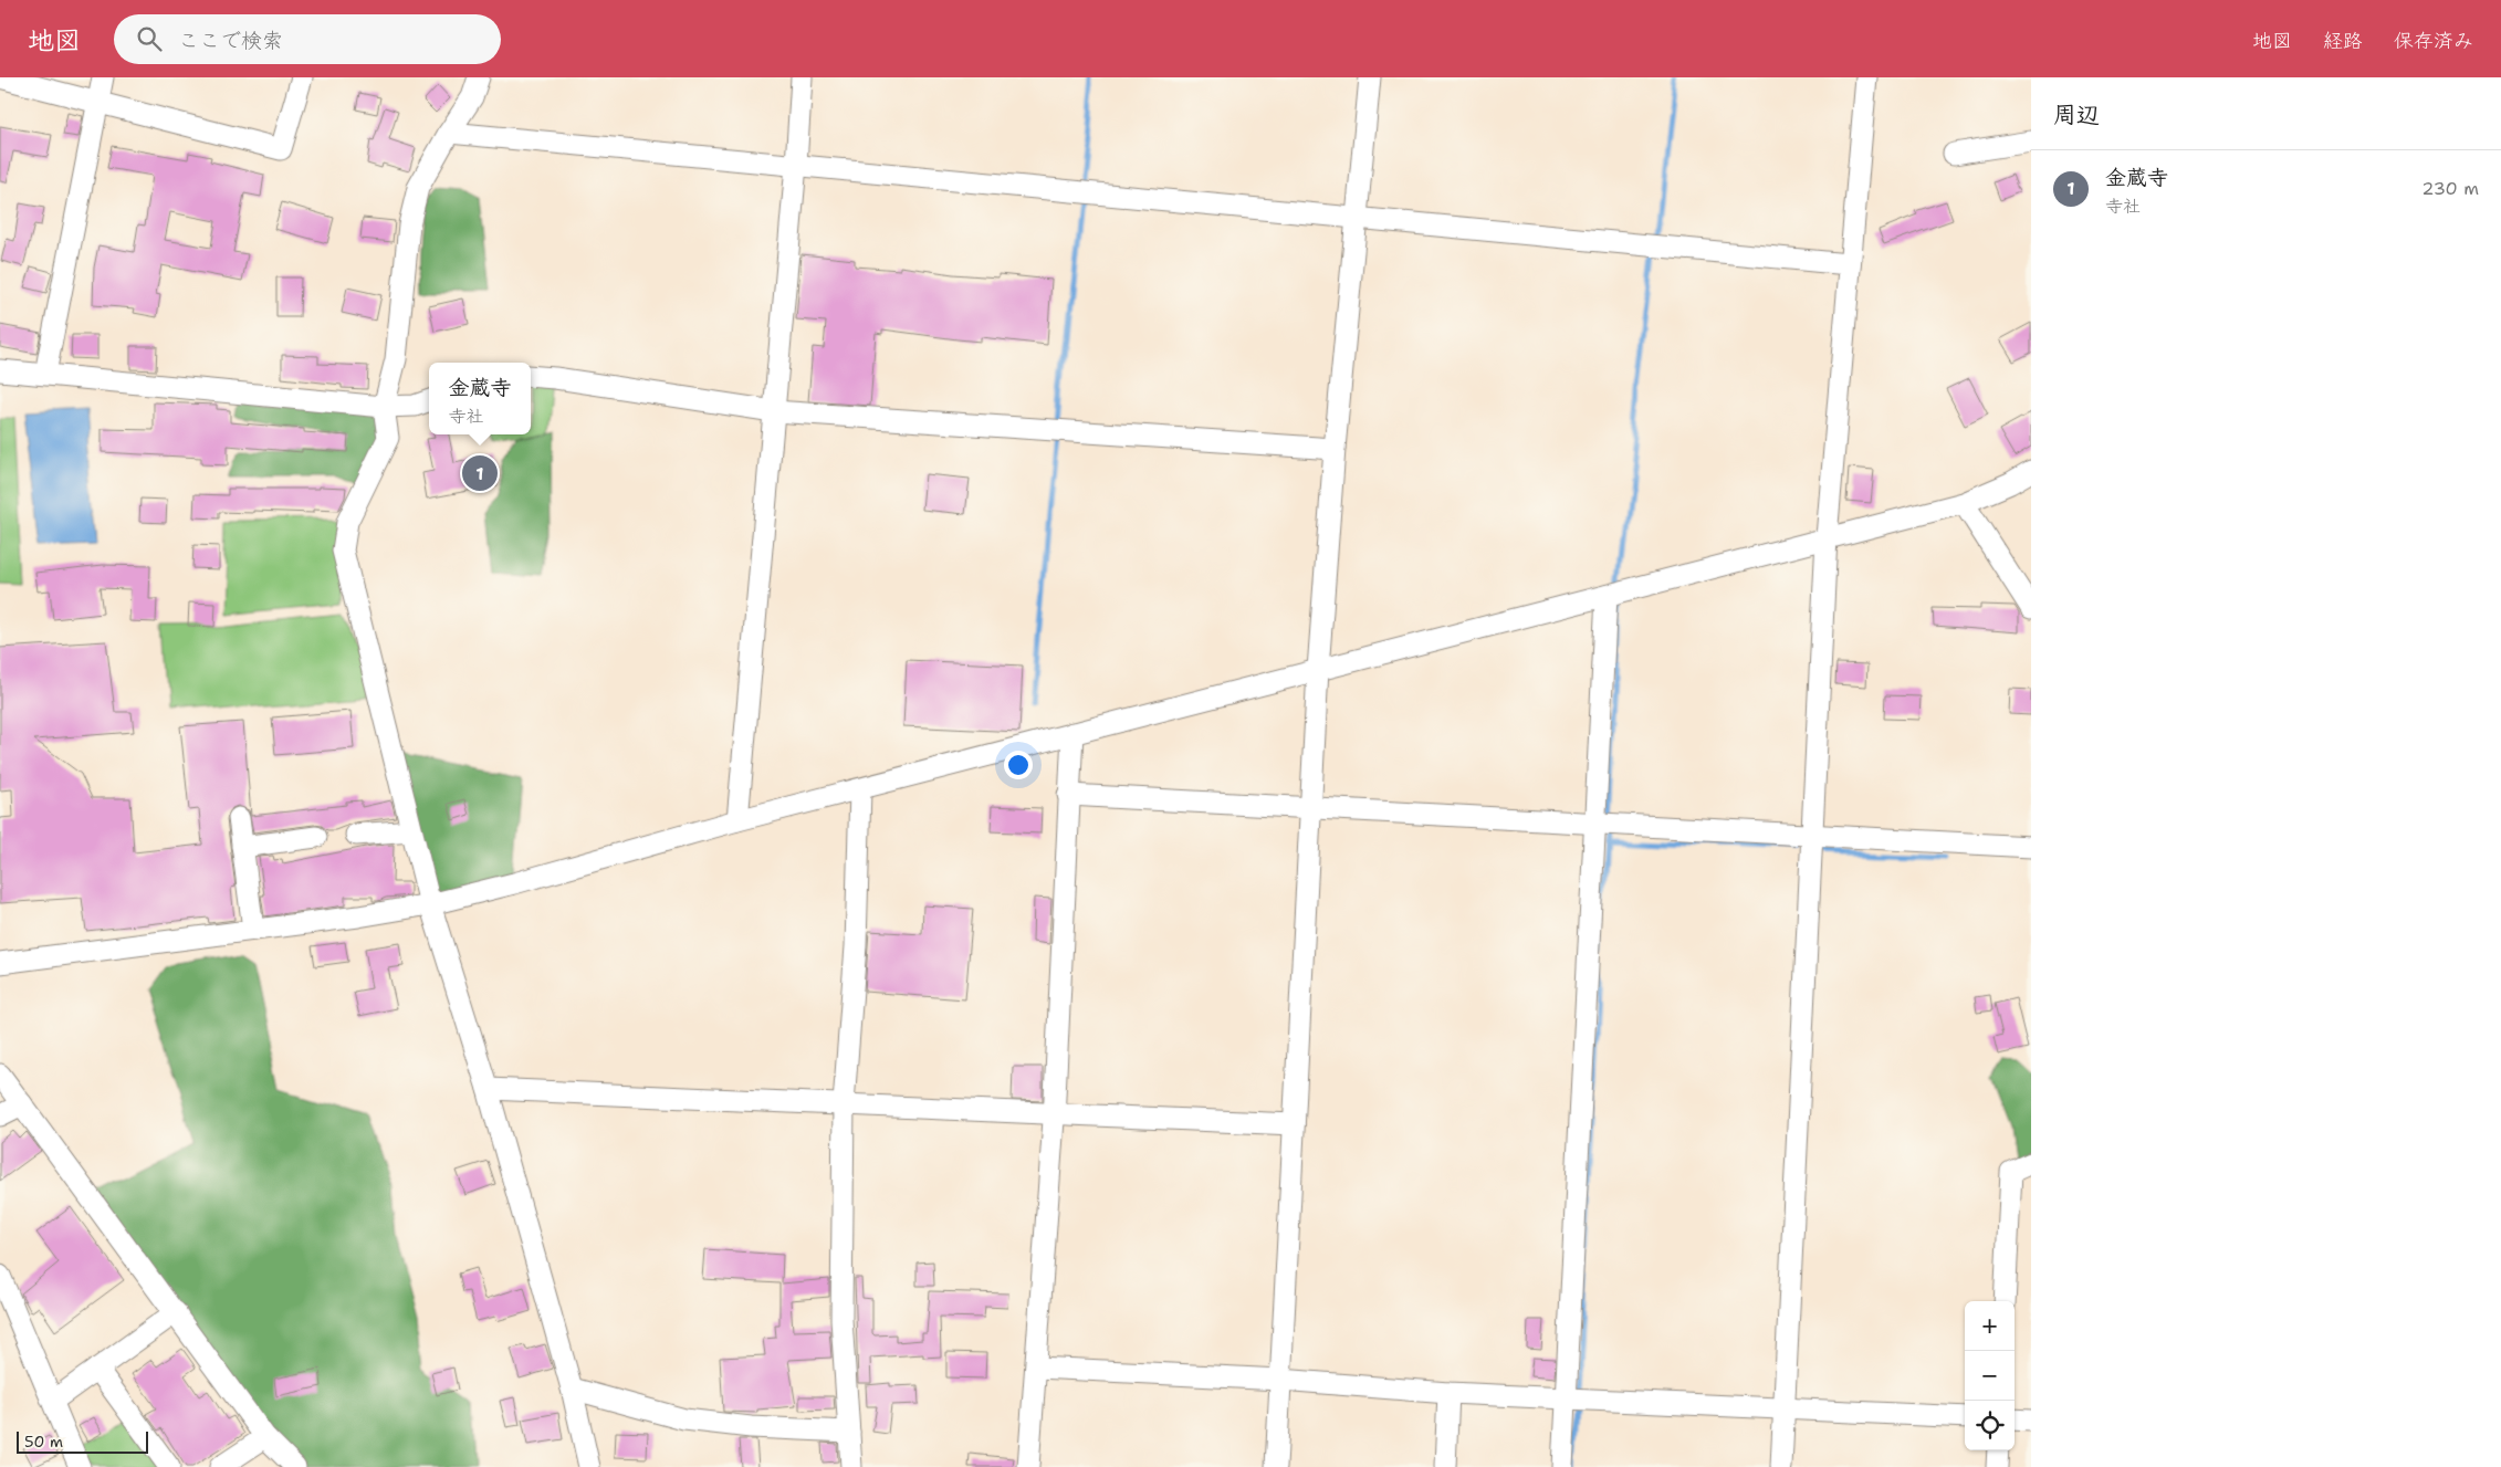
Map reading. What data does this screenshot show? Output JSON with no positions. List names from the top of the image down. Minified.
{"scale_bar":"50 m","page":{"header":"地図","search":"ここで検索","nav":["地図","経路","保存済み"],"heading":"周辺","list":[{"mark":"1","name":"金蔵寺","note":"寺社","value":"230 m"}],"popup":["金蔵寺","寺社"],"pins":"1","map_buttons":["+","−"],"scale":"50 m"}}
